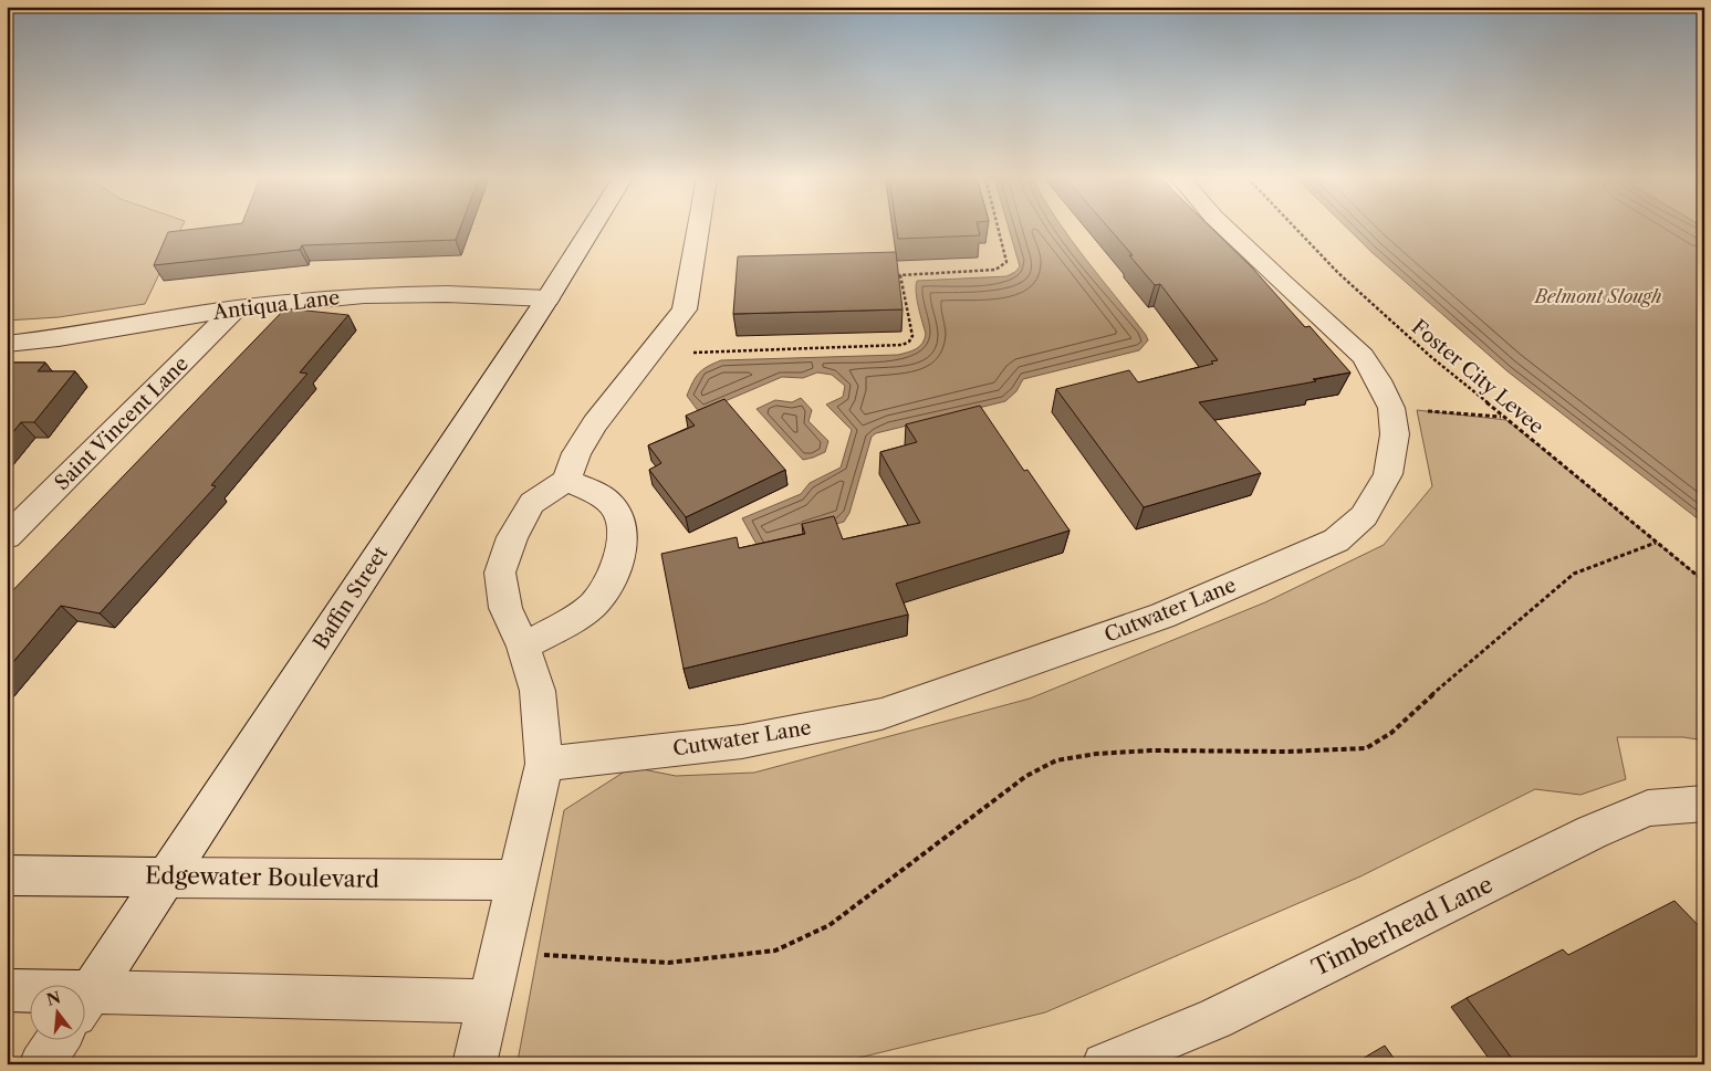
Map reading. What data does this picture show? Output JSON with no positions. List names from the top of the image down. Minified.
{"streets":{"street":["Antiqua Lane","Saint Vincent Lane","Baffin Street","Cutwater Lane","Edgewater Boulevard","Timberhead Lane"],"path":["Foster City Levee"]},"crossings":[["Antiqua Lane","Saint Vincent Lane"],["Antiqua Lane","Baffin Street"],["Baffin Street","Edgewater Boulevard"]],"water":["Belmont Slough"],"north":"top"}
